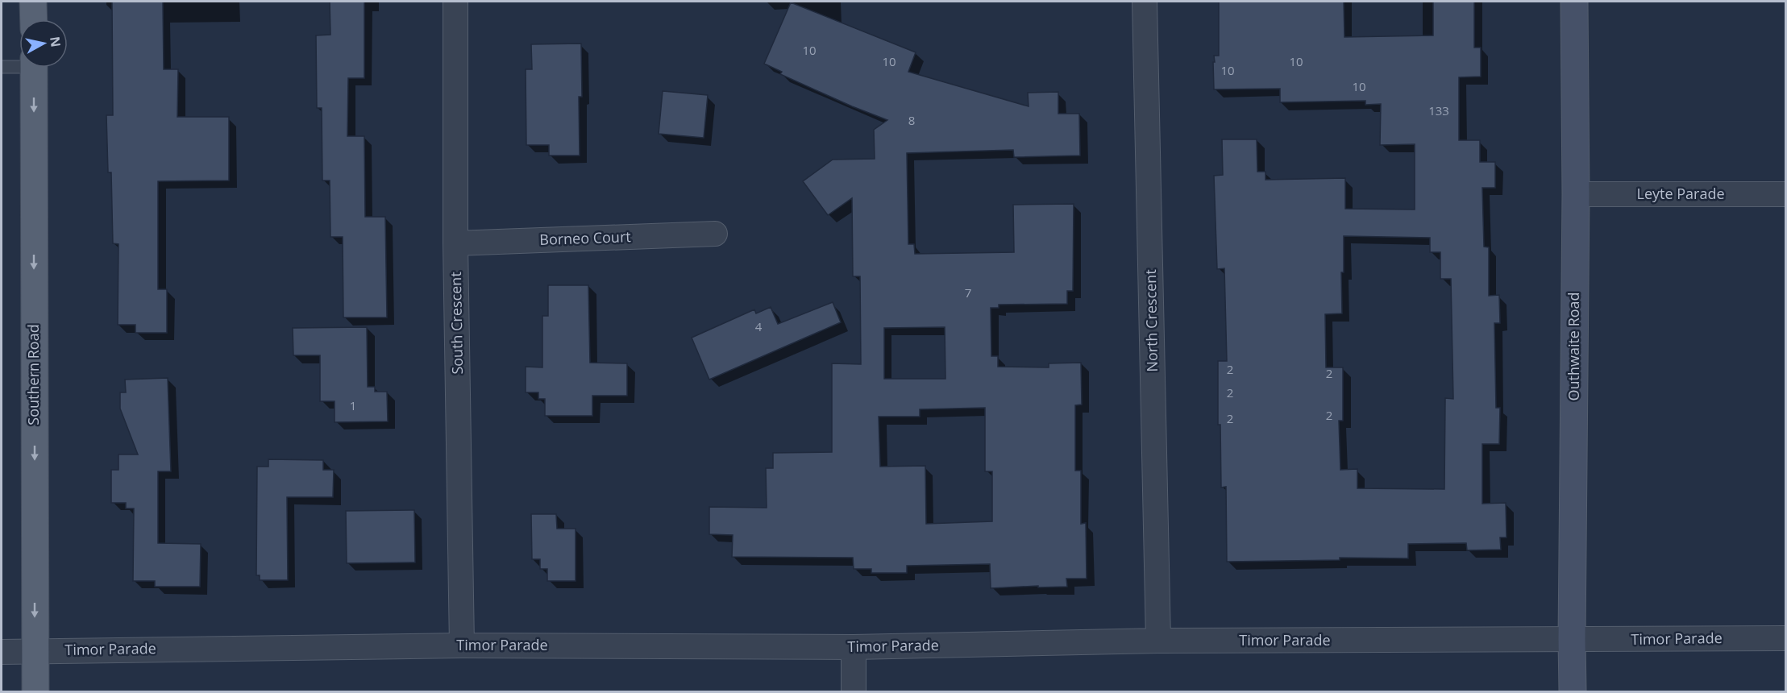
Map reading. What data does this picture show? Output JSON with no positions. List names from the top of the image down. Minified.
{"streets":{"main road":["Southern Road"],"street":["Leyte Parade","Borneo Court","North Crescent","South Crescent","Outhwaite Road","Timor Parade"]},"crossings":[["Leyte Parade","Outhwaite Road"],["Borneo Court","South Crescent"],["North Crescent","Timor Parade"],["South Crescent","Timor Parade"],["Outhwaite Road","Timor Parade"],["Southern Road","Timor Parade"]],"one_way":["Southern Road"],"house_numbers":["10","10","10","10","10","133","8","7","4","2","2","2","1","2","2"],"north":"right"}
